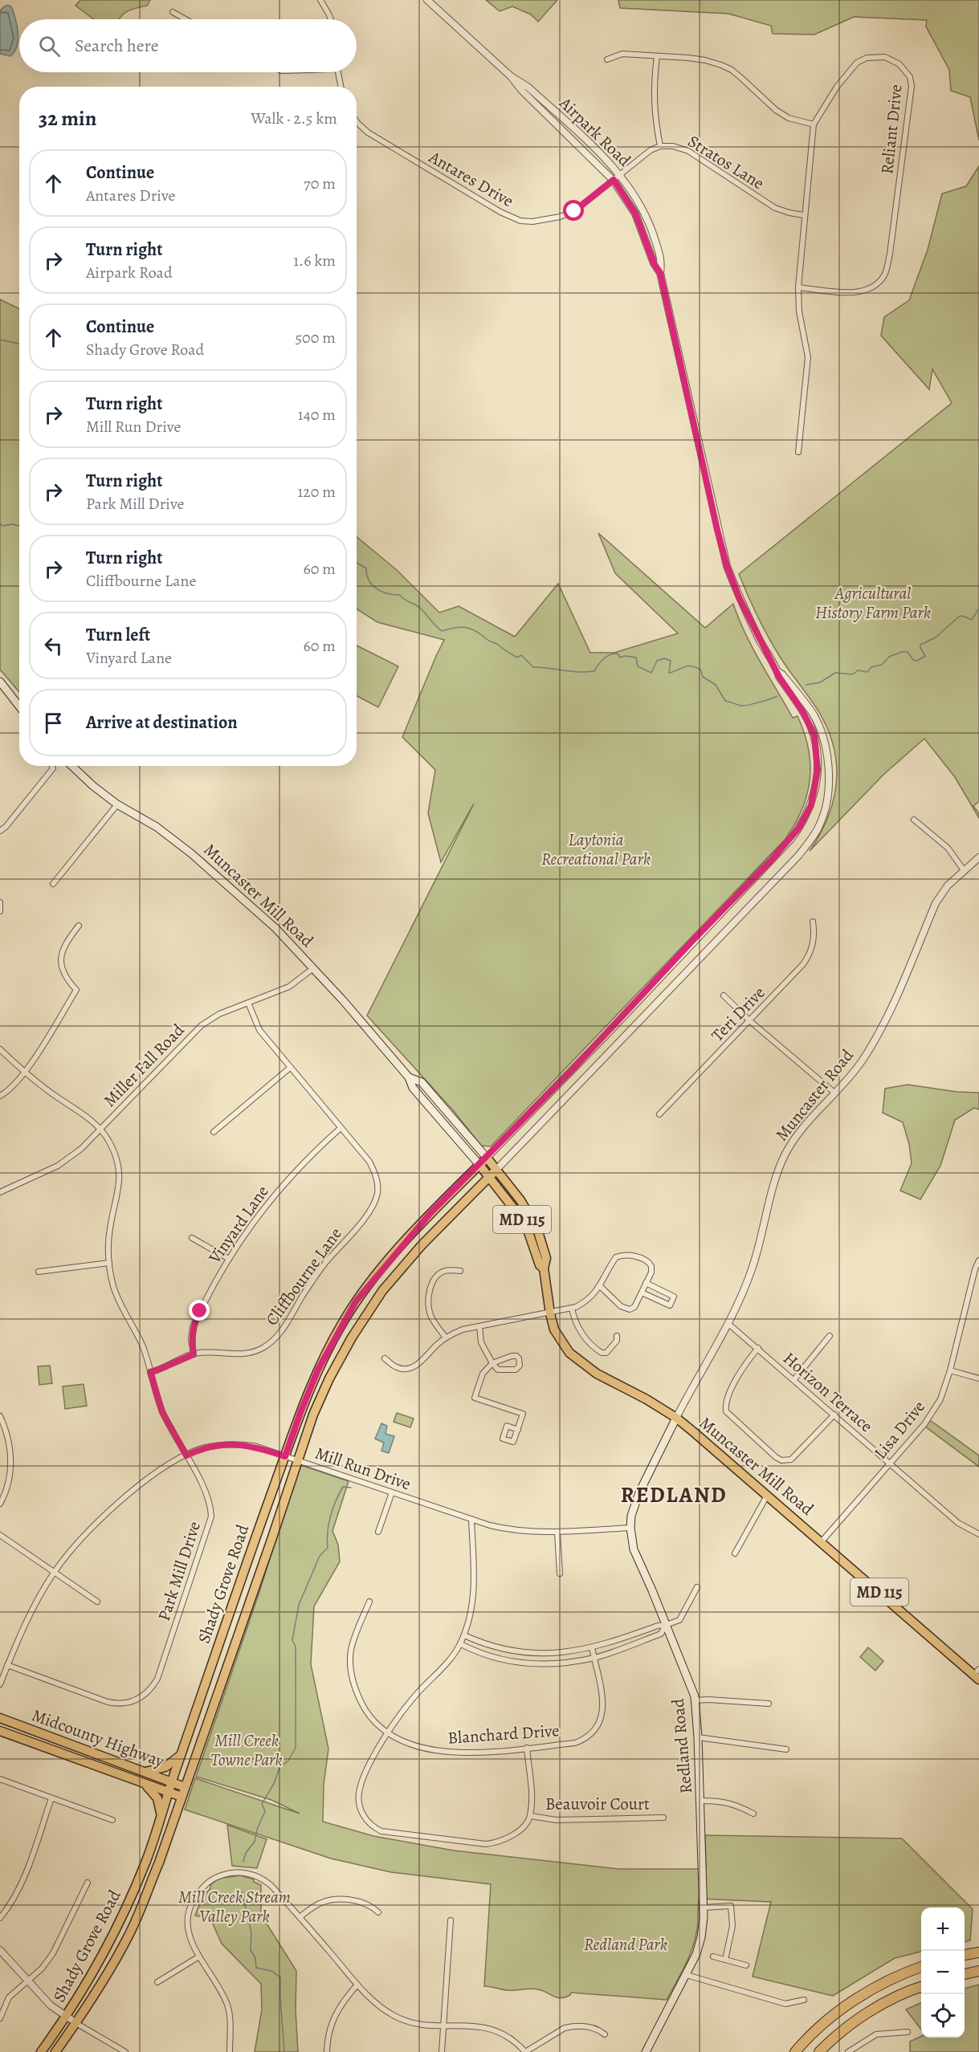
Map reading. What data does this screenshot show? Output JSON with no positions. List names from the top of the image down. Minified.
{"streets":{"main road":["Muncaster Mill Road","MD 115","Shady Grove Road","Midcounty Highway","Redland Road"],"street":["Reliant Drive","Airpark Road","Stratos Lane","Antares Drive","Teri Drive","Miller Fall Road","Muncaster Road","Vinyard Lane","Cliffbourne Lane","Horizon Terrace","Lisa Drive","Mill Run Drive","Park Mill Drive","Blanchard Drive","Beauvoir Court"]},"crossings":[["Reliant Drive","Stratos Lane"],["Airpark Road","Stratos Lane"],["Airpark Road","Antares Drive"],["Airpark Road","Muncaster Mill Road"],["Airpark Road","Shady Grove Road"],["Stratos Lane","Antares Drive"],["Muncaster Mill Road","Miller Fall Road"],["Muncaster Mill Road","Muncaster Road"],["Muncaster Mill Road","Lisa Drive"],["Muncaster Mill Road","Shady Grove Road"],["Muncaster Mill Road","Redland Road"],["Miller Fall Road","Cliffbourne Lane"],["Miller Fall Road","Park Mill Drive"],["Muncaster Road","Horizon Terrace"],["Muncaster Road","Redland Road"],["Vinyard Lane","Cliffbourne Lane"],["Cliffbourne Lane","Park Mill Drive"],["Horizon Terrace","Lisa Drive"],["Mill Run Drive","Park Mill Drive"],["Mill Run Drive","Shady Grove Road"],["Mill Run Drive","Redland Road"],["Shady Grove Road","Midcounty Highway"]],"districts":["REDLAND"],"parks":["Agricultural History Farm Park","Laytonia Recreational Park","Mill Creek Towne Park","Mill Creek Stream Valley Park","Redland Park"],"page":{"search":"Search here","heading":["32 min","Walk · 2.5 km"],"list":[["Continue","Antares Drive","70 m"],["Turn right","Airpark Road","1.6 km"],["Continue","Shady Grove Road","500 m"],["Turn right","Mill Run Drive","140 m"],["Turn right","Park Mill Drive","120 m"],["Turn right","Cliffbourne Lane","60 m"],["Turn left","Vinyard Lane","60 m"],"Arrive at destination"],"map_buttons":["+","−"]}}
